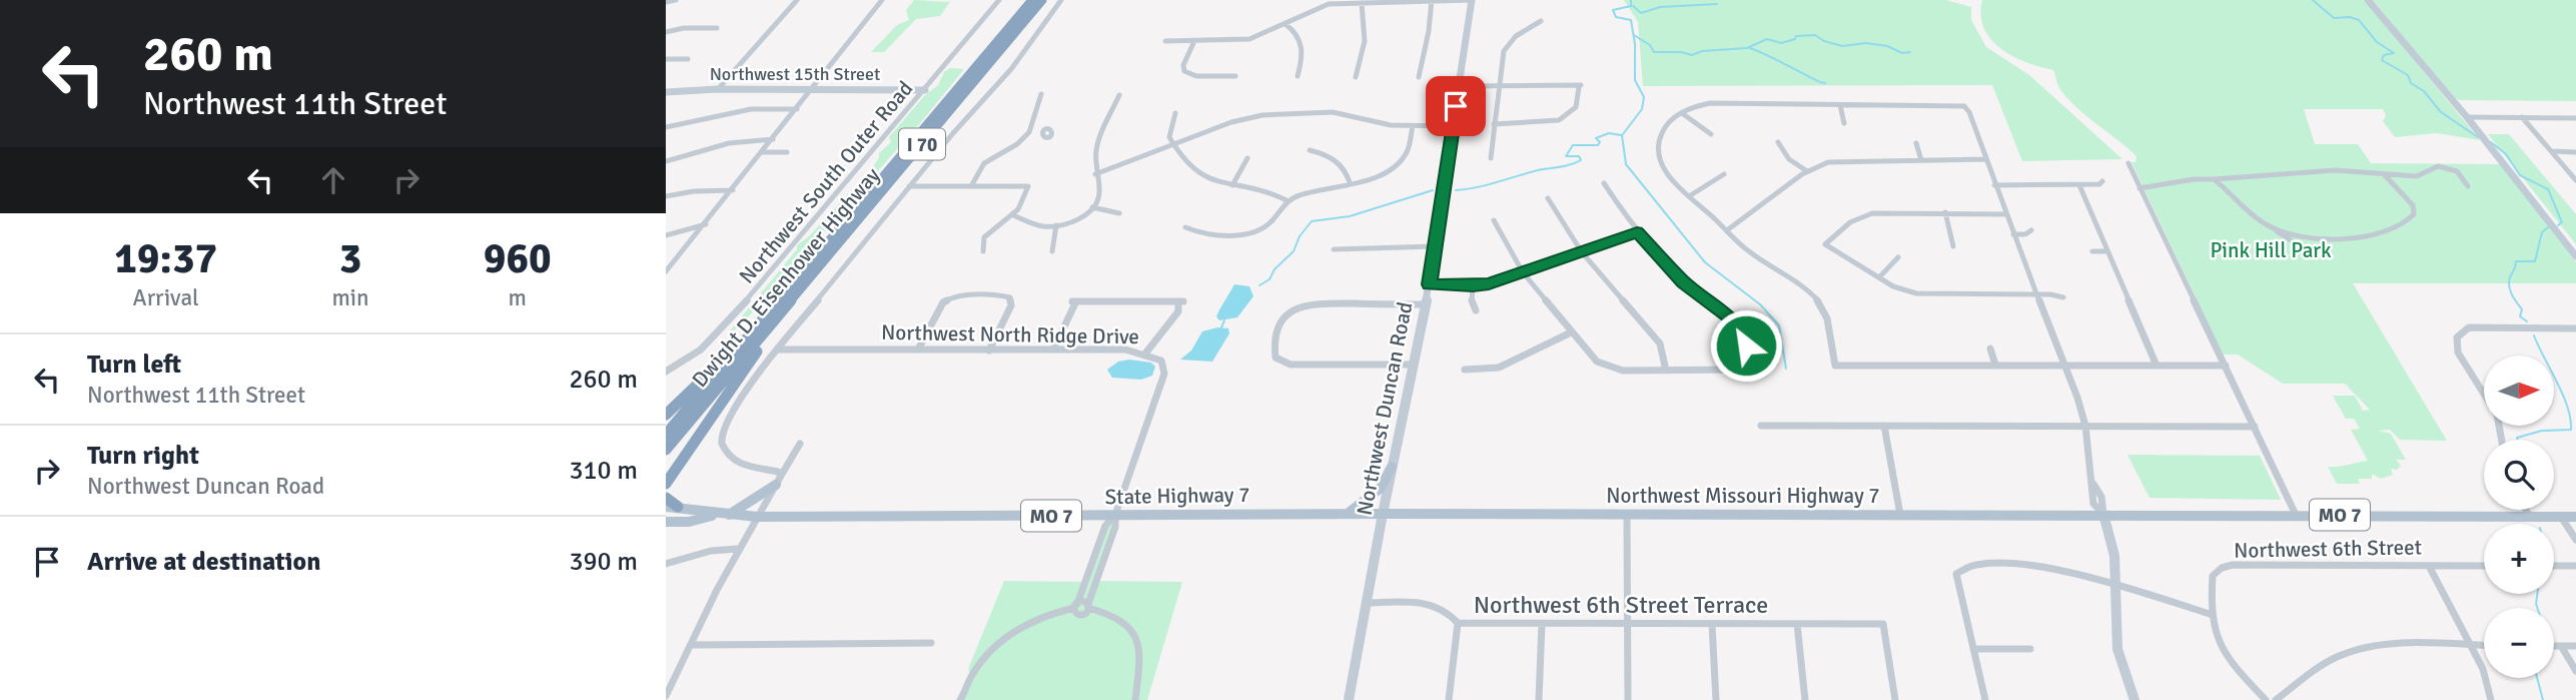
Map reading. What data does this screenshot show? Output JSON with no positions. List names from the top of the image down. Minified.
{"streets":{"highway":["I 70","Dwight D. Eisenhower Highway"],"main road":["State Highway 7","Northwest Missouri Highway 7","MO 7"],"street":["Northwest 15th Street","Northwest South Outer Road","Northwest North Ridge Drive","Northwest Duncan Road","Northwest 6th Street","Northwest 6th Street Terrace"]},"crossings":[["Northwest 15th Street","Northwest South Outer Road"],["Northwest North Ridge Drive","State Highway 7"],["Northwest Duncan Road","State Highway 7"],["Northwest Duncan Road","Northwest Missouri Highway 7"],["Northwest Duncan Road","Northwest 6th Street Terrace"],["State Highway 7","Northwest Missouri Highway 7"],["State Highway 7","MO 7"],["Northwest Missouri Highway 7","MO 7"]],"parks":["Pink Hill Park"],"north":"right","page":{"turn":["260 m","Northwest 11th Street"],"eta":["19:37","Arrival","3","min","960","m"],"list":[{"name":"Turn left","note":"Northwest 11th Street","value":"260 m"},{"name":"Turn right","note":"Northwest Duncan Road","value":"310 m"},{"name":"Arrive at destination","value":"390 m"}],"map_buttons":["+","−"]}}
